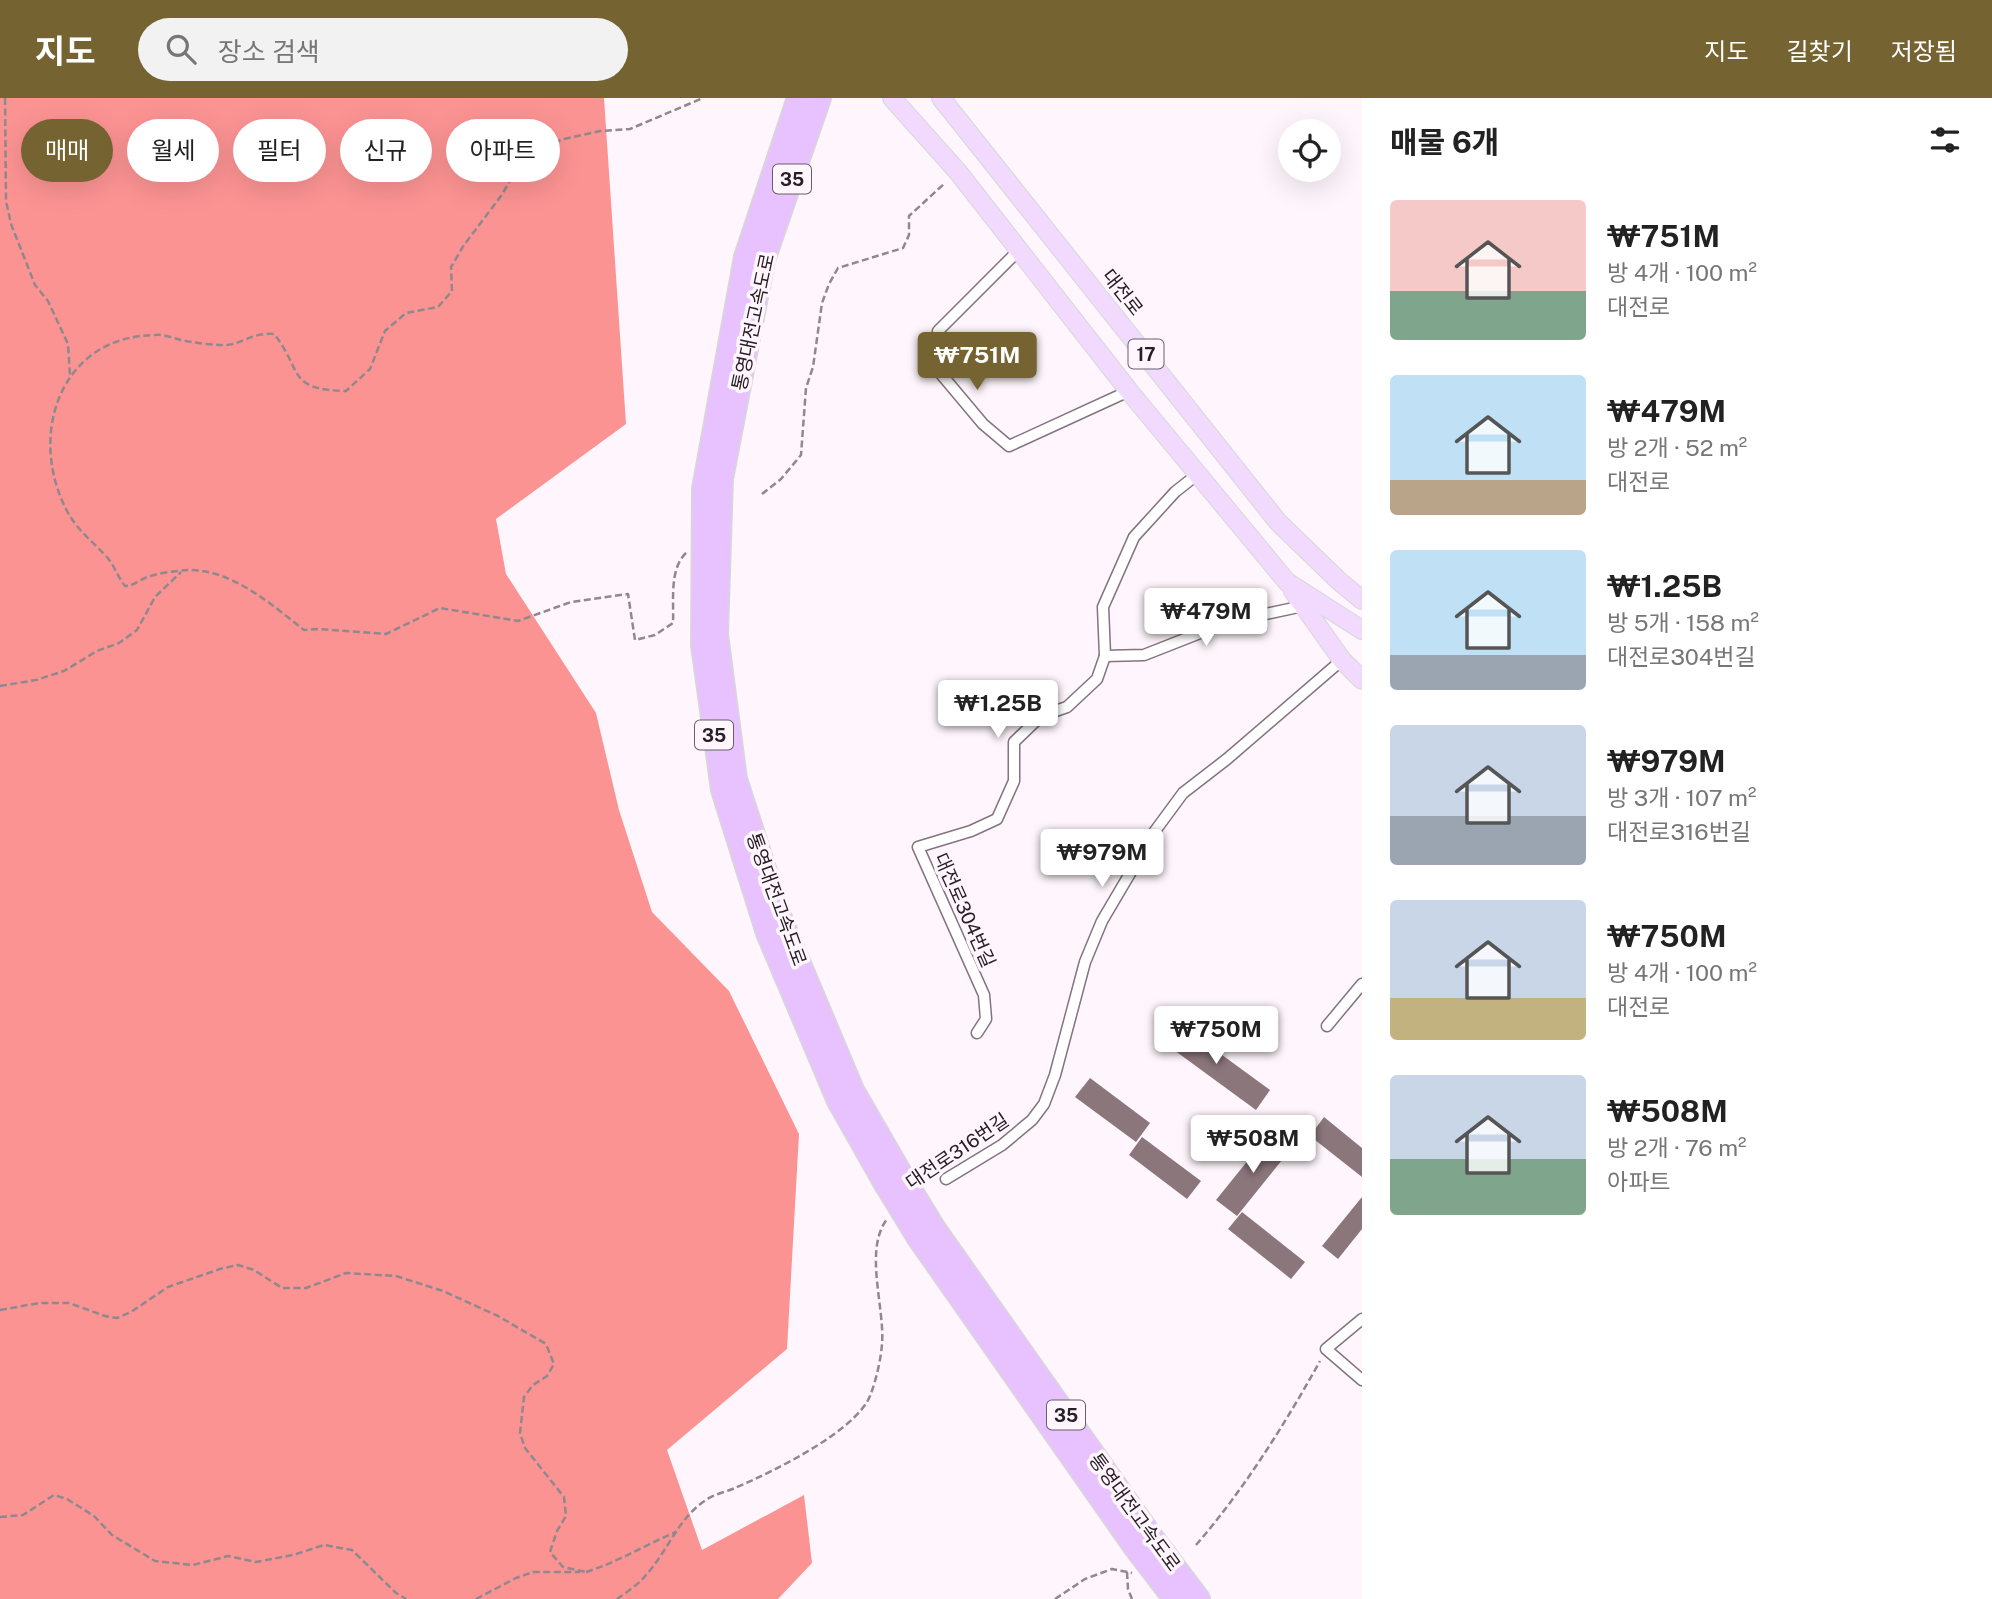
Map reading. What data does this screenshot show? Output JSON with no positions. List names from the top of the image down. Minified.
{"streets":{"highway":["35","통영대전고속도로"],"main road":["대전로","17"],"street":["대전로304번길","대전로316번길"]},"crossings":[["17","대전로304번길"]],"page":{"header":"지도","search":"장소 검색","nav":["지도","길찾기","저장됨"],"heading":"매물 6개","chip":["매매","월세","필터","신규","아파트"],"list":[{"name":"₩751M","note":"방 4개 · 100 m² · 대전로"},{"name":"₩479M","note":"방 2개 · 52 m² · 대전로"},{"name":"₩1.25B","note":"방 5개 · 158 m² · 대전로304번길"},{"name":"₩979M","note":"방 3개 · 107 m² · 대전로316번길"},{"name":"₩750M","note":"방 4개 · 100 m² · 대전로"},{"name":"₩508M","note":"방 2개 · 76 m² · 아파트"}],"price":["₩751M","₩479M","₩1.25B","₩979M","₩750M","₩508M"]}}
